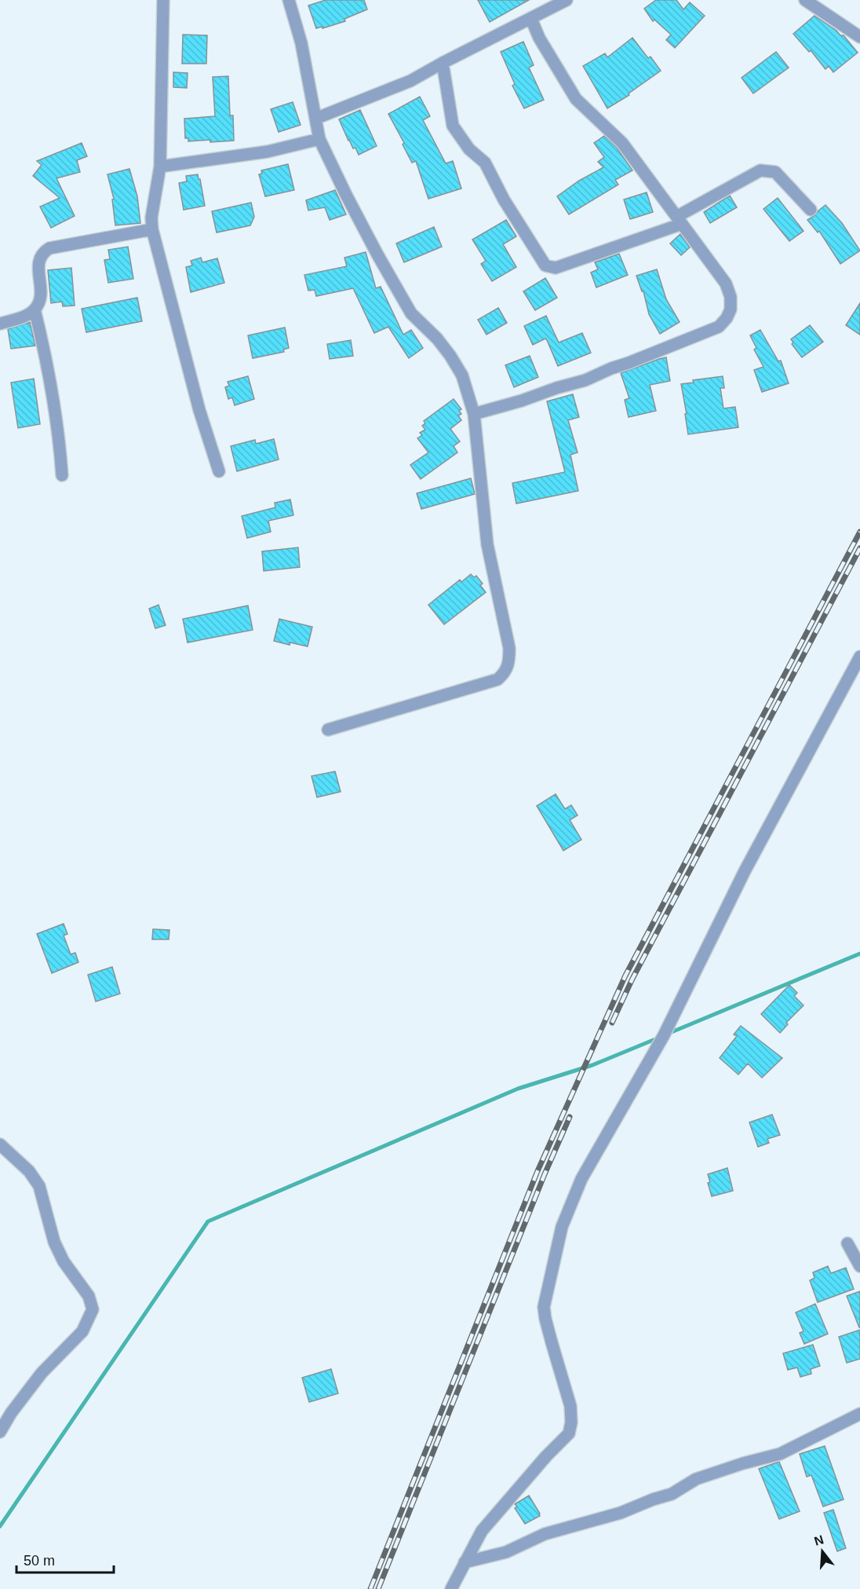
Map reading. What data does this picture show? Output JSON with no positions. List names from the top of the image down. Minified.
{"scale_bar":"50 m","north":"top"}
